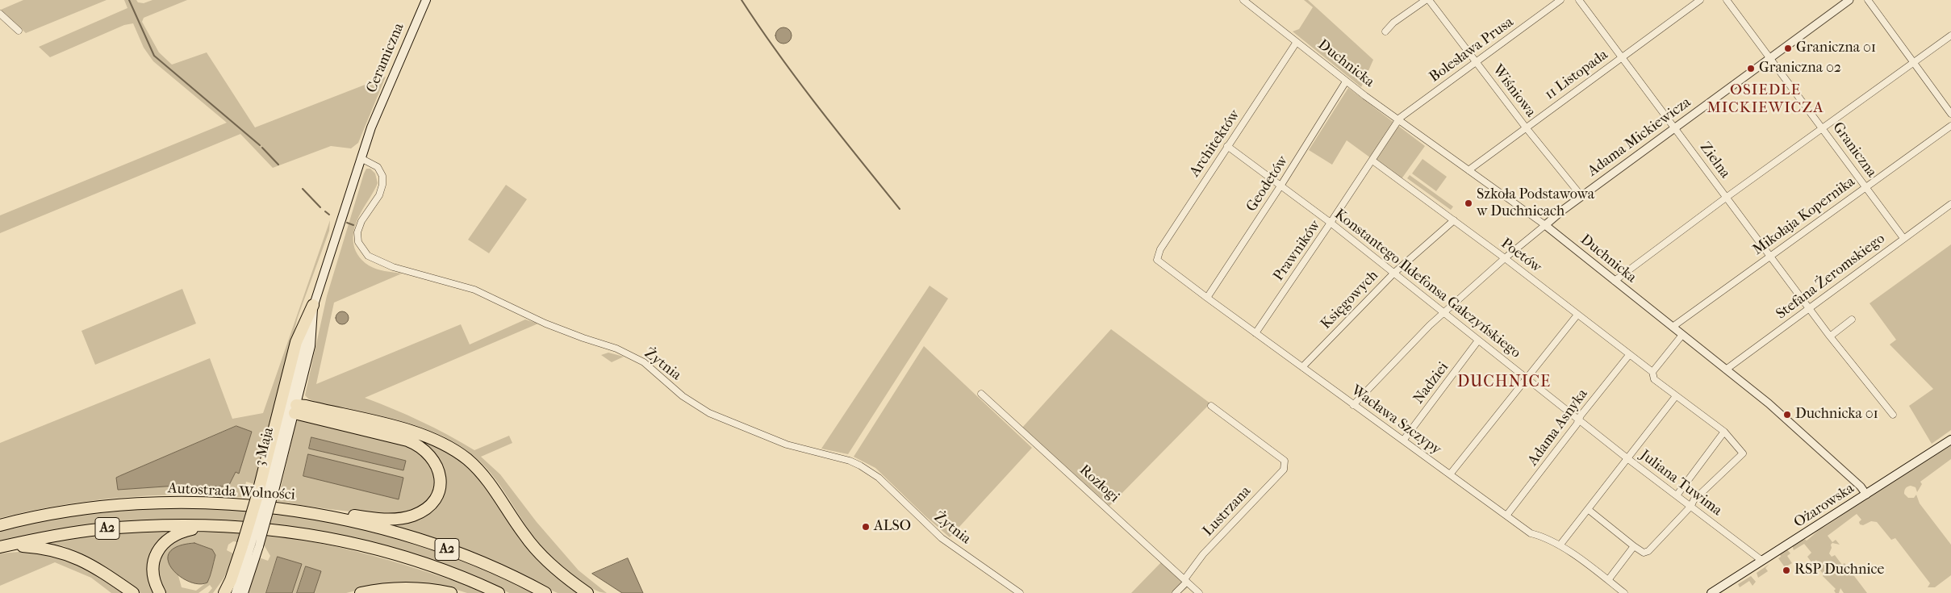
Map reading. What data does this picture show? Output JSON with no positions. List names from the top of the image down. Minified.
{"streets":{"highway":["Autostrada Wolności","A2"],"main road":["Ceramiczna","3 Maja","Ożarowska"],"street":["Bolesława Prusa","Duchnicka","11 Listopada","Wiśniowa","Adama Mickiewicza","Architektów","Graniczna","Zielna","Geodetów","Mikołaja Kopernika","Prawników","Poetów","Stefana Żeromskiego","Konstantego Ildefonsa Gałczyńskiego","Księgowych","Żytnia","Nadziei","Wacława Szczypy","Adama Asnyka","Juliana Tuwima","Rozłogi","Lustrzana"]},"crossings":[["Bolesława Prusa","Duchnicka"],["Bolesława Prusa","Wiśniowa"],["Bolesława Prusa","Prawników"],["Ceramiczna","3 Maja"],["Duchnicka","11 Listopada"],["Duchnicka","Adama Mickiewicza"],["Duchnicka","Architektów"],["Duchnicka","Geodetów"],["Duchnicka","Mikołaja Kopernika"],["Duchnicka","Prawników"],["Duchnicka","Stefana Żeromskiego"],["Duchnicka","Ożarowska"],["11 Listopada","Wiśniowa"],["11 Listopada","Zielna"],["Wiśniowa","Adama Mickiewicza"],["Adama Mickiewicza","Graniczna"],["Adama Mickiewicza","Zielna"],["Architektów","Konstantego Ildefonsa Gałczyńskiego"],["Architektów","Wacława Szczypy"],["Graniczna","Mikołaja Kopernika"],["Graniczna","Stefana Żeromskiego"],["Zielna","Mikołaja Kopernika"],["Zielna","Stefana Żeromskiego"],["Geodetów","Konstantego Ildefonsa Gałczyńskiego"],["Geodetów","Wacława Szczypy"],["Prawników","Poetów"],["Prawników","Konstantego Ildefonsa Gałczyńskiego"],["Prawników","Wacława Szczypy"],["Poetów","Księgowych"],["Poetów","Adama Asnyka"],["Poetów","Juliana Tuwima"],["Konstantego Ildefonsa Gałczyńskiego","Księgowych"],["Konstantego Ildefonsa Gałczyńskiego","Nadziei"],["Konstantego Ildefonsa Gałczyńskiego","Adama Asnyka"],["Konstantego Ildefonsa Gałczyńskiego","Juliana Tuwima"],["Księgowych","Wacława Szczypy"],["Żytnia","3 Maja"],["Nadziei","Wacława Szczypy"],["Wacława Szczypy","Adama Asnyka"],["Juliana Tuwima","Ożarowska"],["Rozłogi","Lustrzana"]],"districts":["OSIEDLE MICKIEWICZA","DUCHNICE"],"places":["Graniczna 01","Graniczna 02","Szkoła Podstawowa w Duchnicach","Duchnicka 01","ALSO","RSP Duchnice"]}
